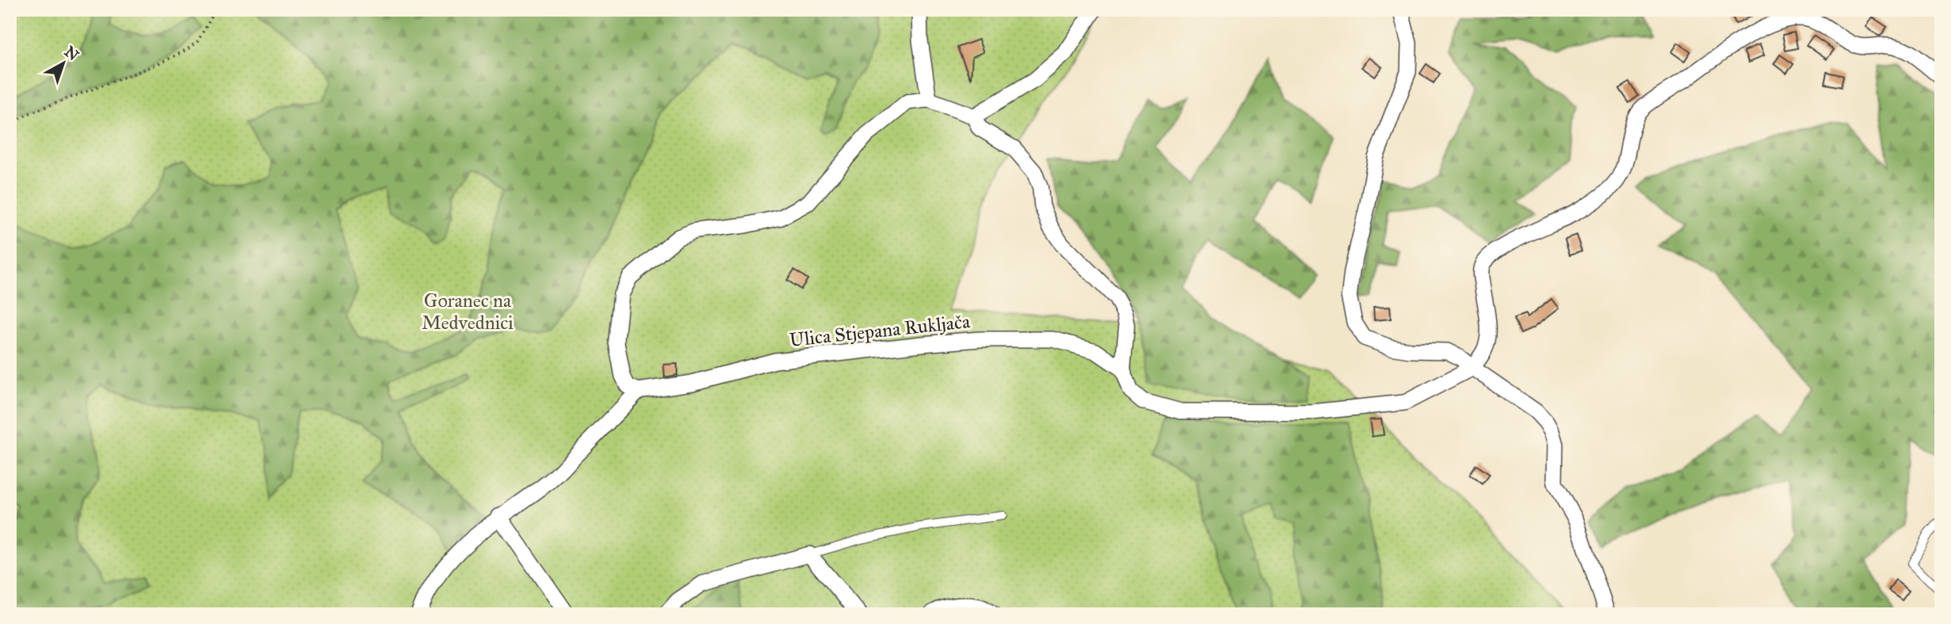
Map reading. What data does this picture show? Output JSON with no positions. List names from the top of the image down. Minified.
{"streets":{"street":["Ulica Stjepana Rukljača"]},"parks":["Goranec na Medvednici"],"north":"top right"}
